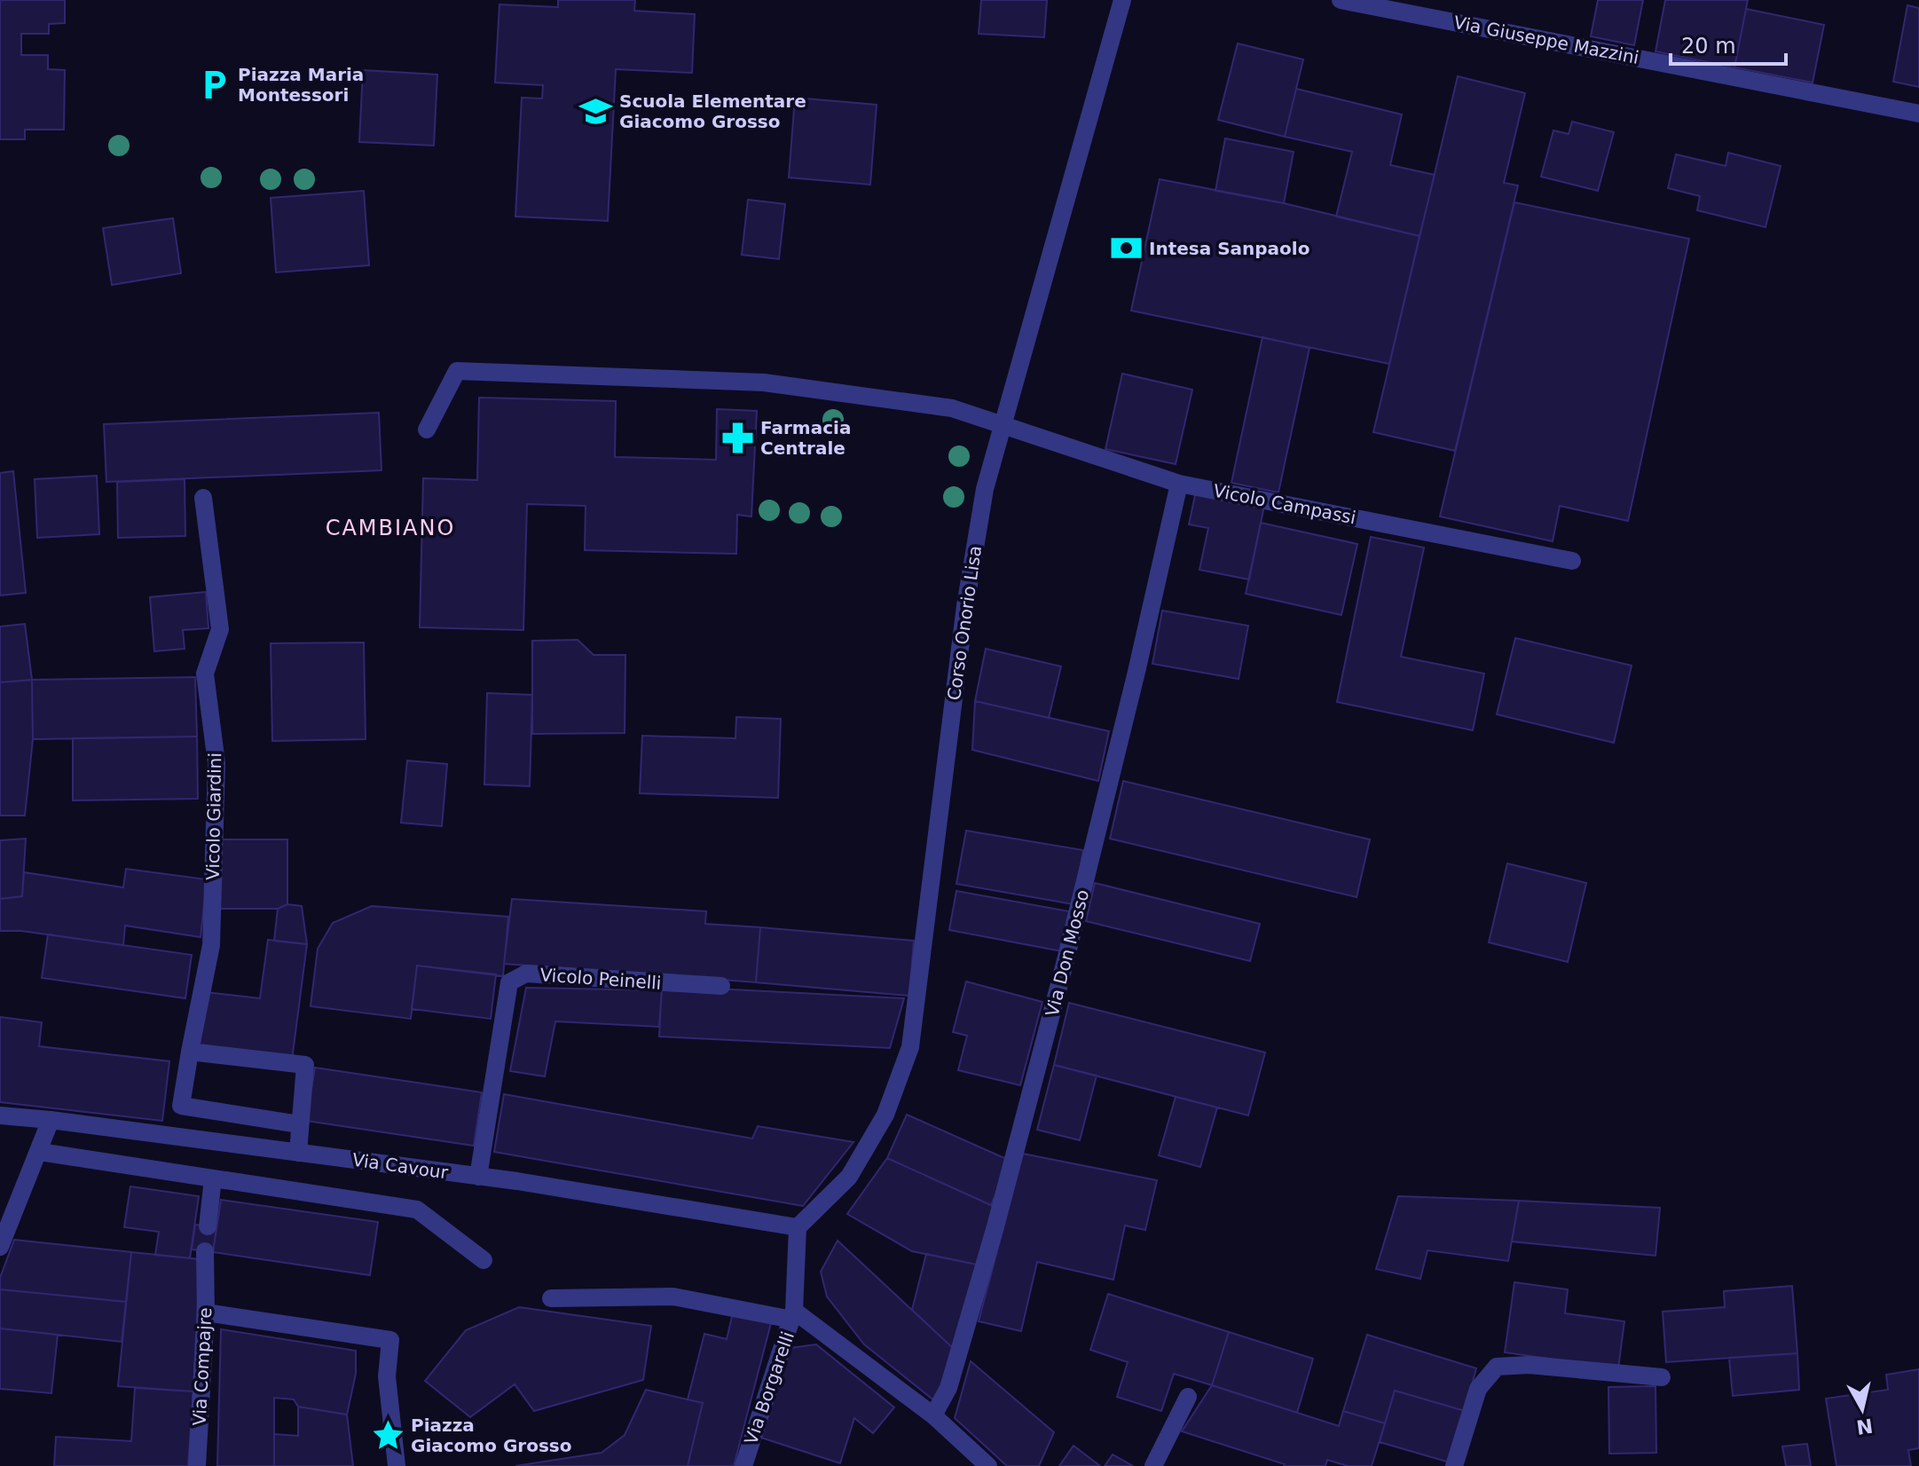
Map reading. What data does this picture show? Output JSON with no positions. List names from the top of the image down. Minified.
{"streets":{"street":["Via Giuseppe Mazzini","Vicolo Campassi","Corso Onorio Lisa","Vicolo Giardini","Via Don Mosso","Vicolo Peinelli","Via Cavour","Via Compajre","Via Borgarelli"]},"crossings":[["Vicolo Campassi","Corso Onorio Lisa"],["Vicolo Campassi","Via Don Mosso"],["Corso Onorio Lisa","Via Cavour"],["Corso Onorio Lisa","Via Borgarelli"],["Vicolo Giardini","Via Cavour"],["Vicolo Peinelli","Via Cavour"],["Via Cavour","Via Borgarelli"]],"districts":["CAMBIANO"],"places":{"parking":["Piazza Maria Montessori"],"school or university":["Scuola Elementare Giacomo Grosso"],"bank":["Intesa Sanpaolo"],"pharmacy":["Farmacia Centrale"],"place":["Piazza Giacomo Grosso"]},"scale_bar":"20 m","north":"bottom"}
